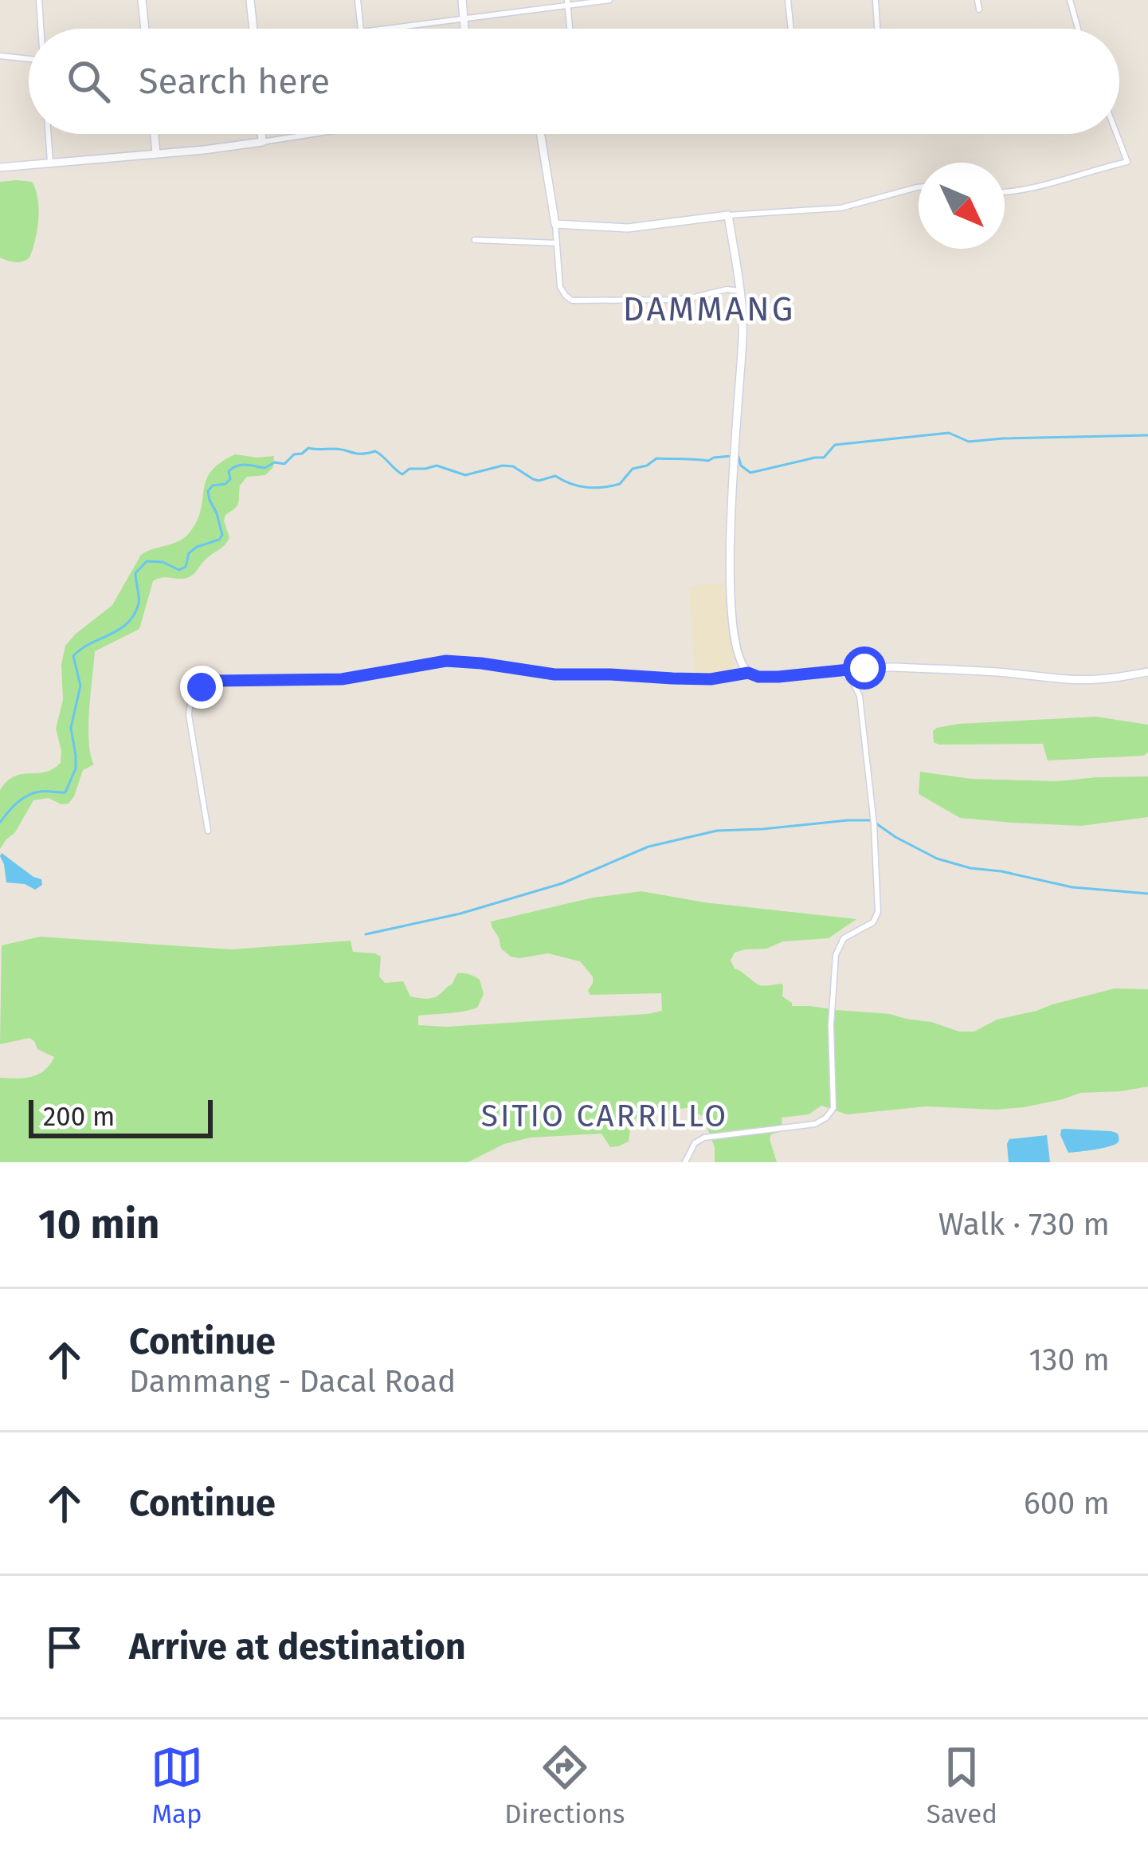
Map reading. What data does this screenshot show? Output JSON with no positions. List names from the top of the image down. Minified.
{"districts":["DAMMANG","SITIO CARRILLO"],"scale_bar":"200 m","north":"bottom right","page":{"search":"Search here","scale":"200 m","heading":["10 min","Walk · 730 m"],"list":[["Continue","Dammang - Dacal Road","130 m"],["Continue","600 m"],"Arrive at destination"],"nav":["Map","Directions","Saved"]}}
